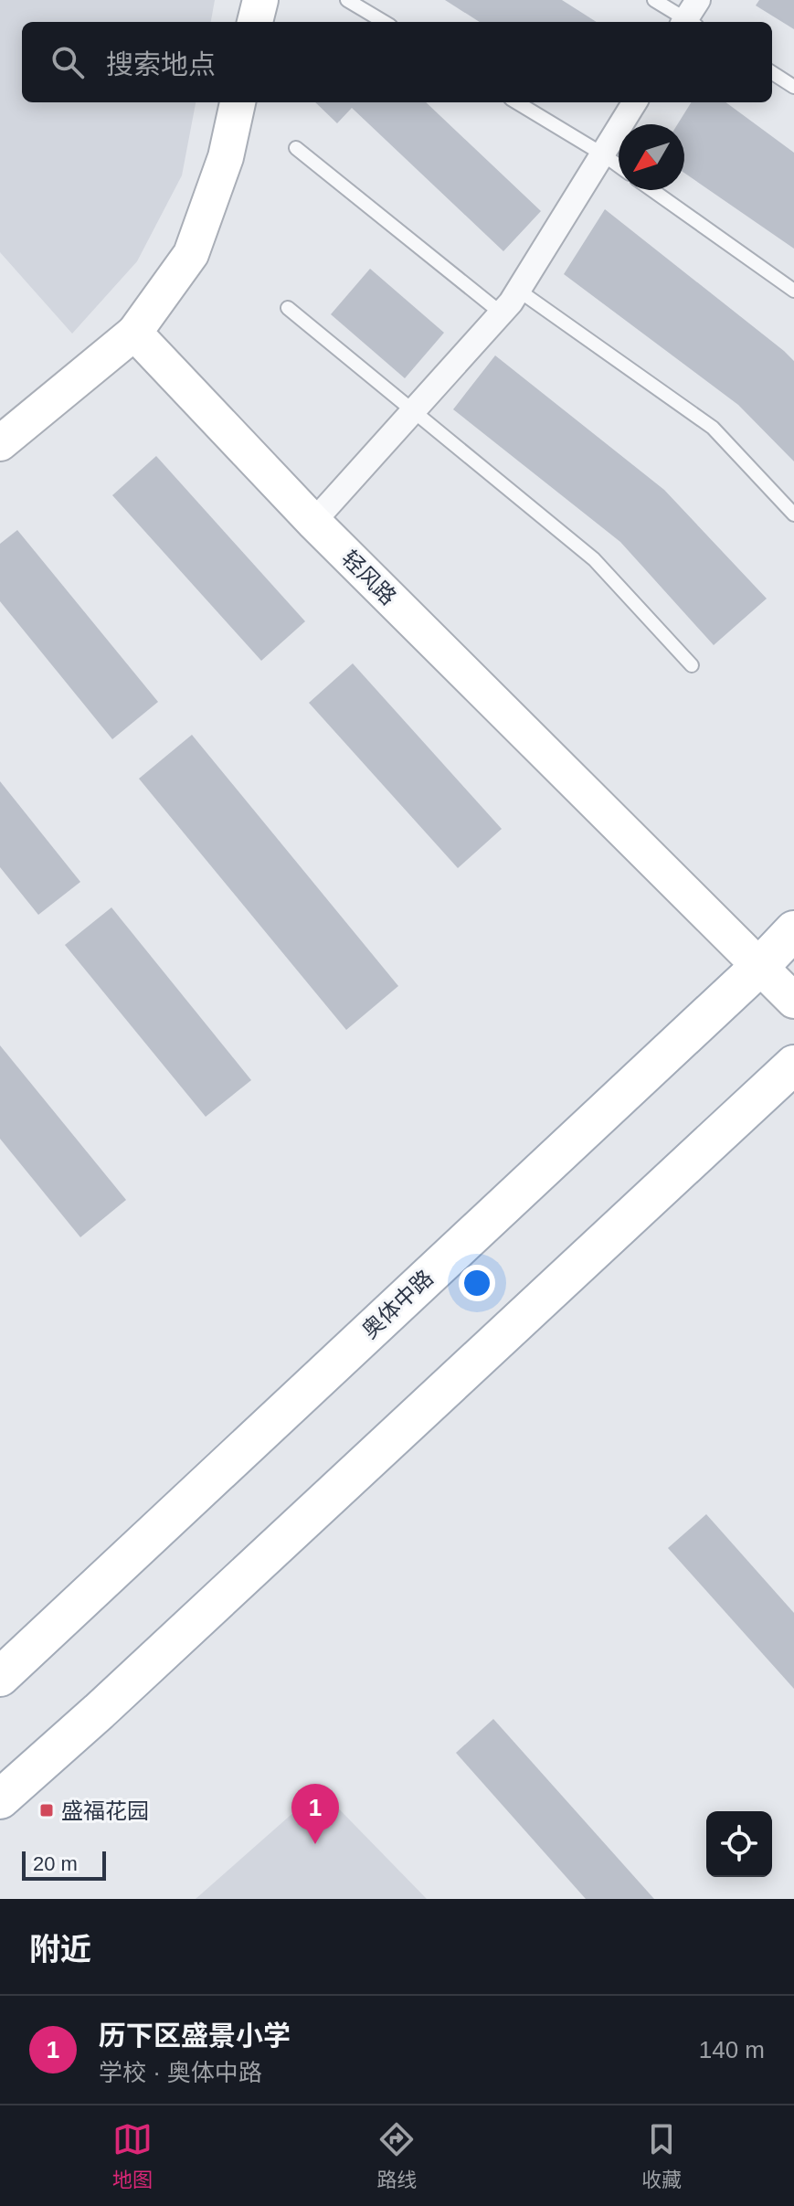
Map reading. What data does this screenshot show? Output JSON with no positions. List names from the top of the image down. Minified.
{"streets":{"main road":["奥体中路"],"street":["轻风路"]},"crossings":[["轻风路","奥体中路"]],"places":{"transit":["盛福花园"]},"scale_bar":"20 m","north":"bottom left","page":{"search":"搜索地点","pins":"1","scale":"20 m","heading":"附近","list":[{"mark":"1","name":"历下区盛景小学","note":"学校 · 奥体中路","value":"140 m"}],"nav":["地图","路线","收藏"]}}
